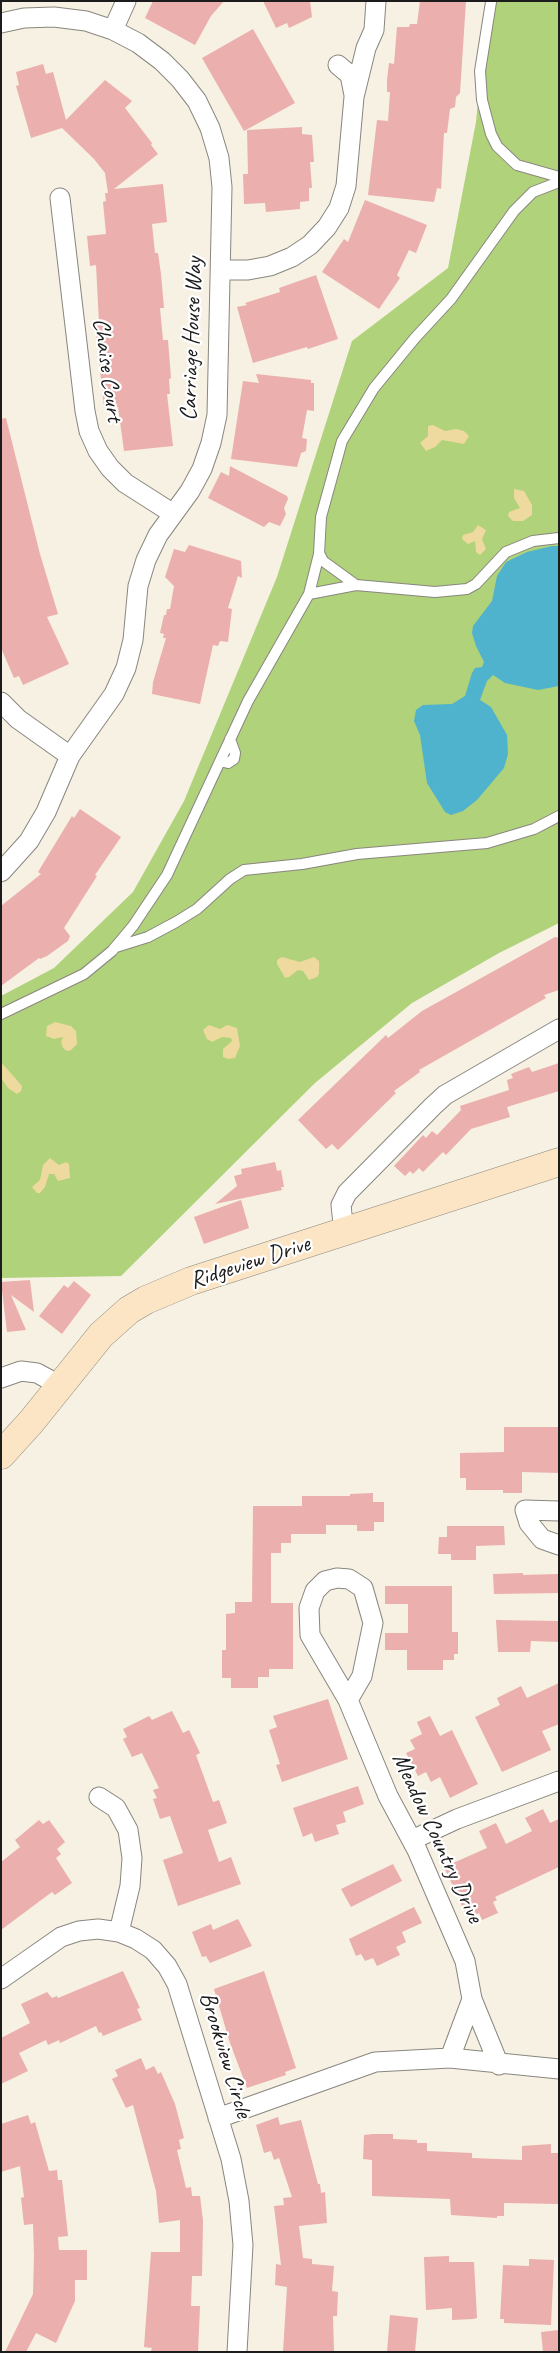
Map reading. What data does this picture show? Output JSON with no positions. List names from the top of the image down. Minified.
{"streets":{"street":["Carriage House Way","Chaise Court","Ridgeview Drive","Meadow Country Drive","Brookview Circle"]},"crossings":[["Carriage House Way","Chaise Court"]]}
